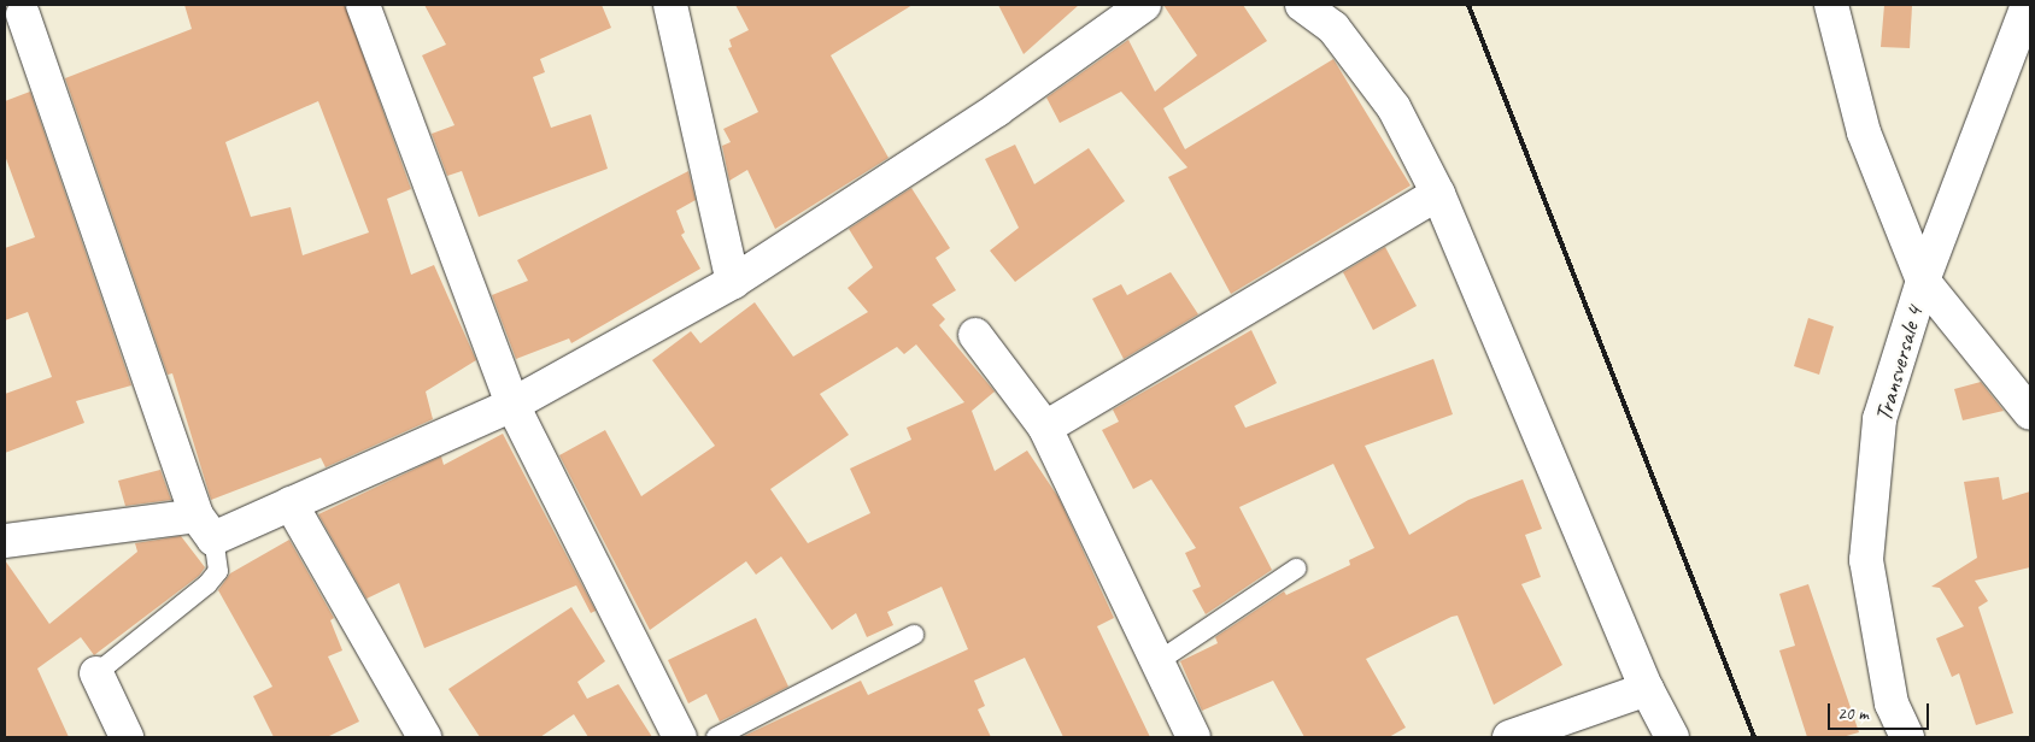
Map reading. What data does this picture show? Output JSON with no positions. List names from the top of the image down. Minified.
{"streets":{"street":["Transversale 4"]},"scale_bar":"20 m"}
